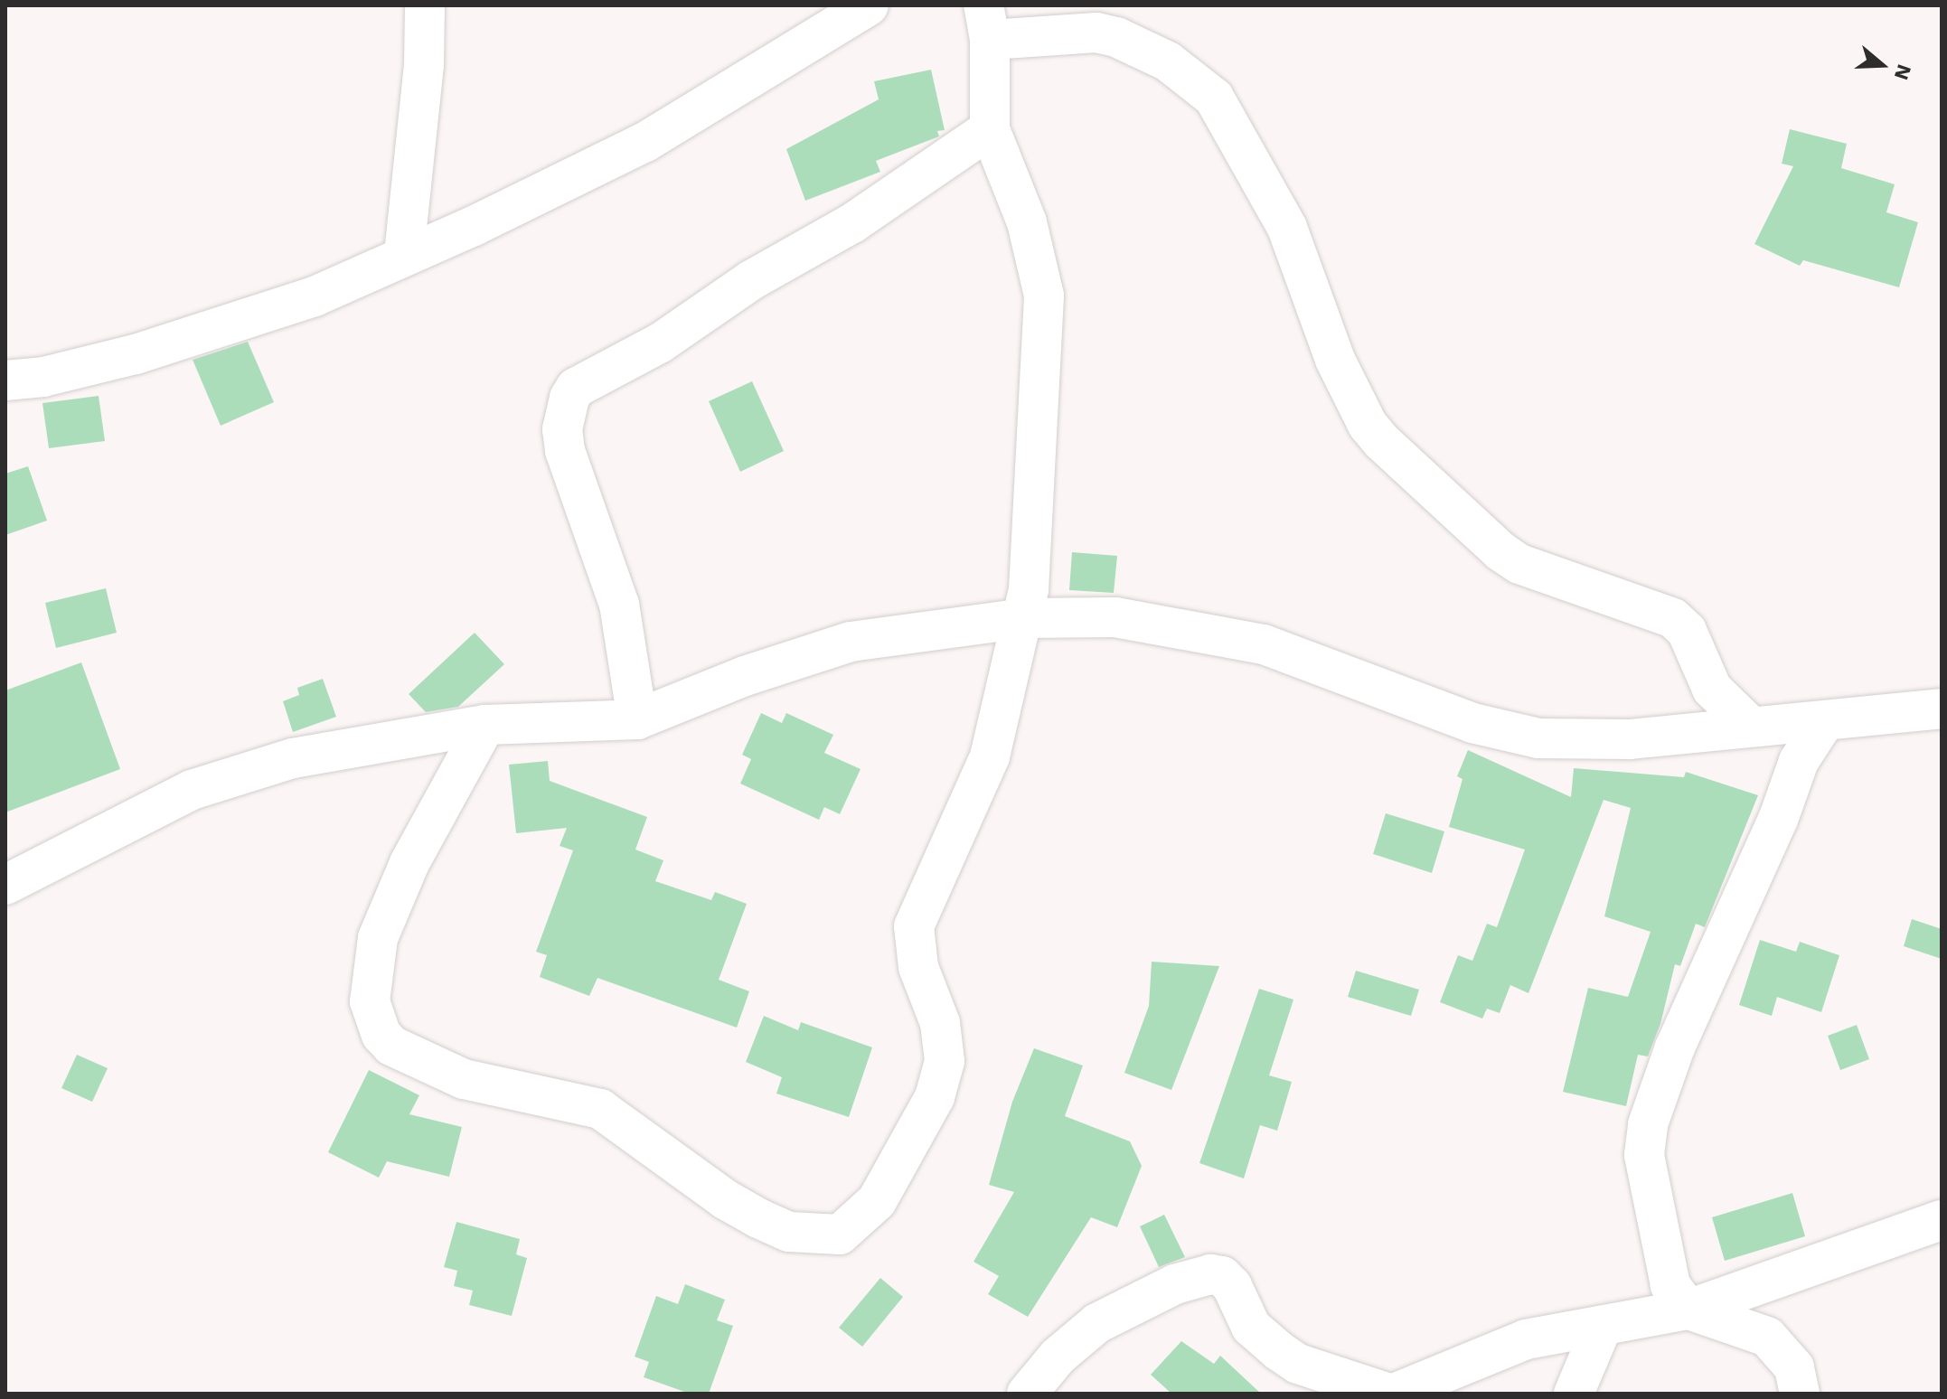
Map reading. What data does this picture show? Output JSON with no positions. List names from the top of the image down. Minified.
{"north":"right"}
